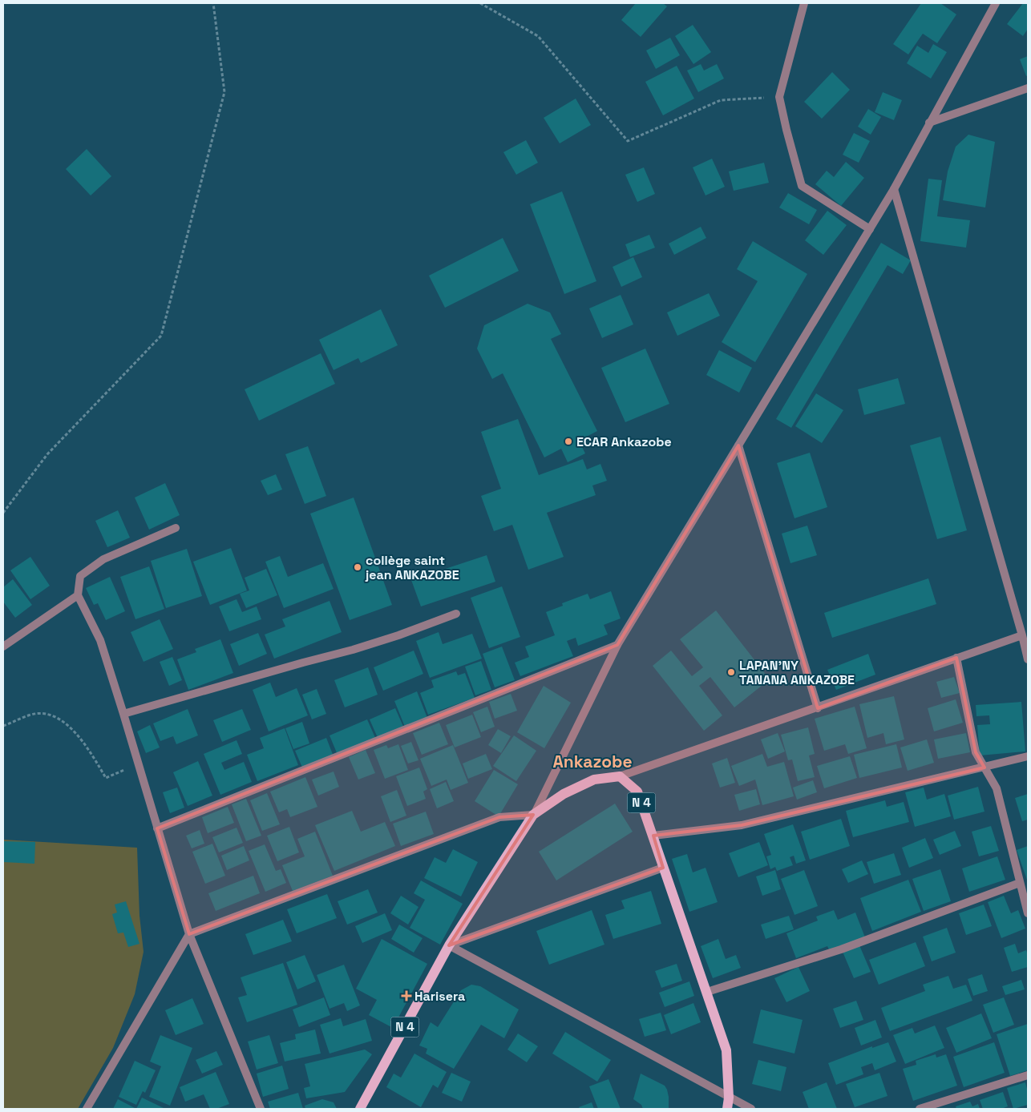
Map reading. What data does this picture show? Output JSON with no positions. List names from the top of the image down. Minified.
{"streets":{"main road":["N 4"]},"districts":["Ankazobe"],"places":{"other":["ECAR Ankazobe","collège saint jean ANKAZOBE","LAPAN'NY TANANA ANKAZOBE"],"health":["Harisera"]}}
